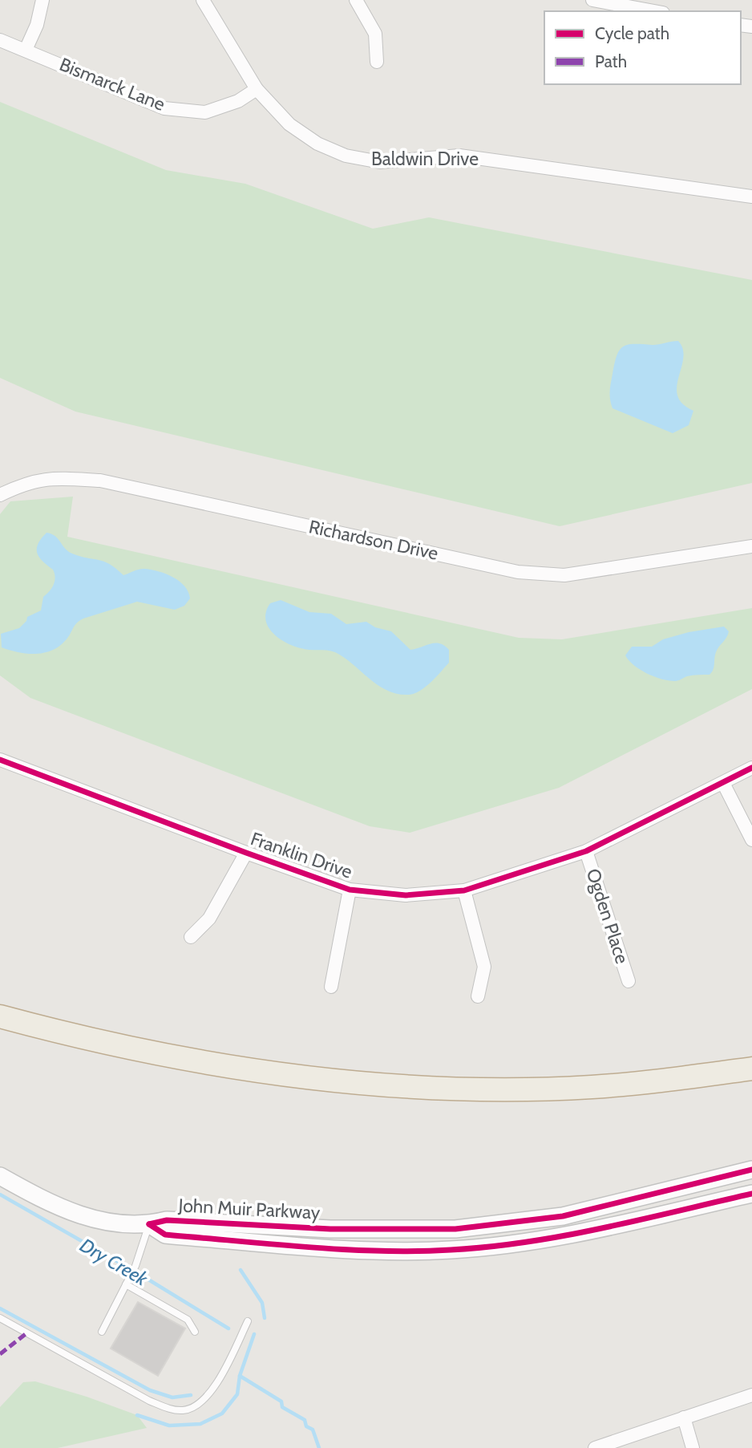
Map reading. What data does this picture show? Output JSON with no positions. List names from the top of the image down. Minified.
{"streets":{"street":["Bismarck Lane","Baldwin Drive","Richardson Drive","Franklin Drive","Ogden Place","John Muir Parkway"]},"crossings":[["Bismarck Lane","Baldwin Drive"],["Franklin Drive","Ogden Place"]],"water":["Dry Creek"],"legend":["Cycle path","Path"]}
